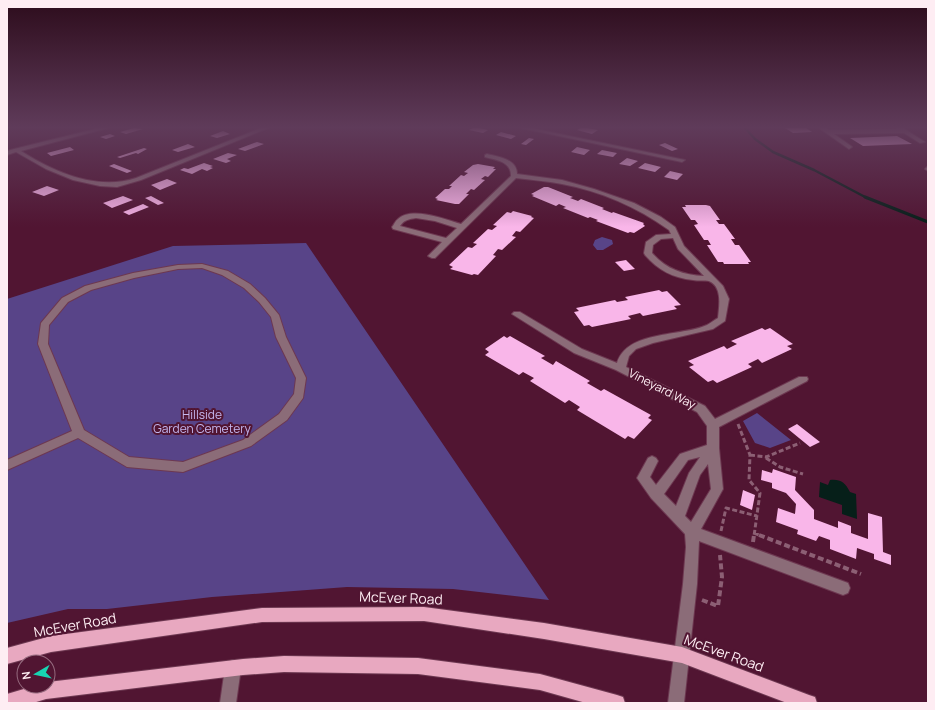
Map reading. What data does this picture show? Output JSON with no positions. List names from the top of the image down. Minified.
{"streets":{"main road":["McEver Road"],"street":["Vineyard Way"]},"parks":["Hillside Garden Cemetery"],"north":"left"}
